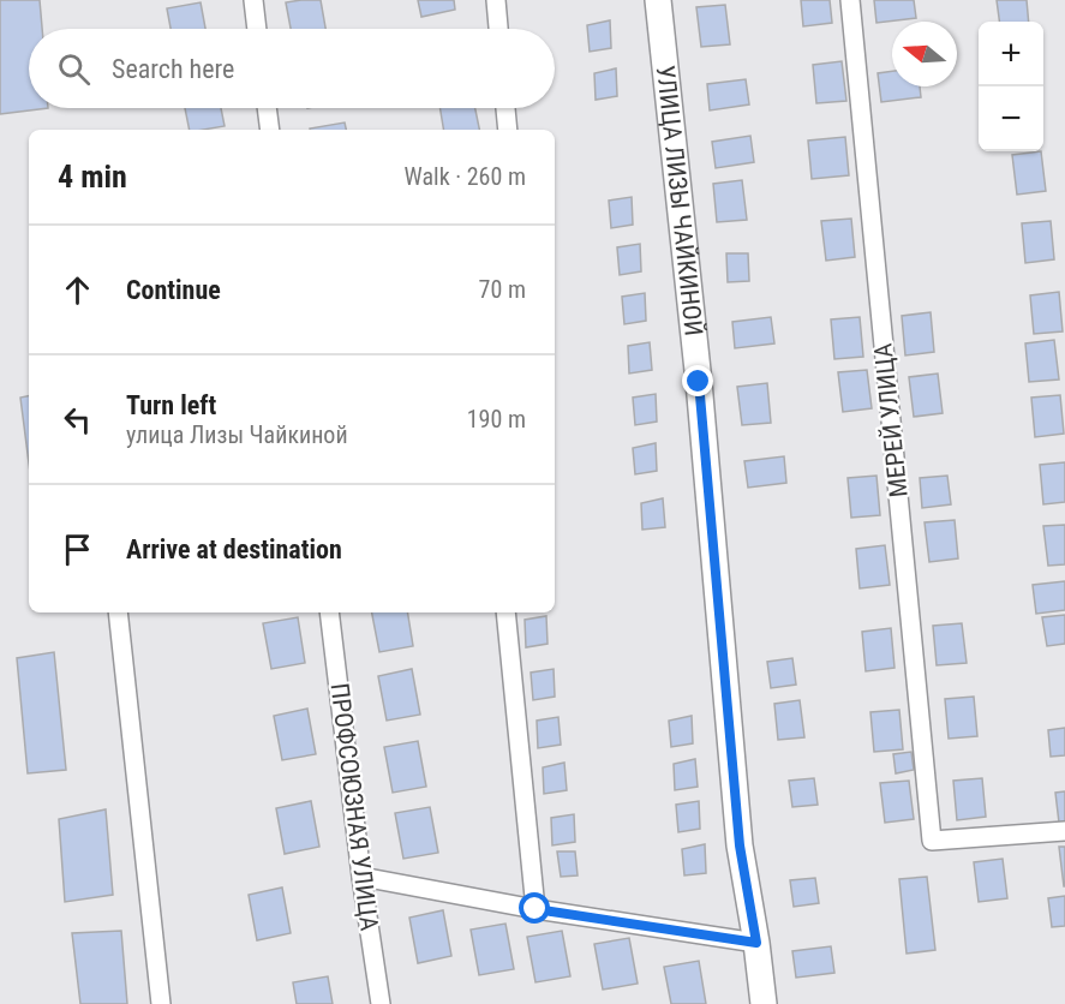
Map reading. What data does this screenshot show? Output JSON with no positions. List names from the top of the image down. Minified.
{"streets":{"street":["УЛИЦА ЛИЗЫ ЧАЙКИНОЙ","МЕРЕЙ УЛИЦА","ПРОФСОЮЗНАЯ УЛИЦА"]},"north":"left","page":{"map_buttons":["+","−"],"search":"Search here","heading":["4 min","Walk · 260 m"],"list":[["Continue","70 m"],["Turn left","улица Лизы Чайкиной","190 m"],"Arrive at destination"]}}
